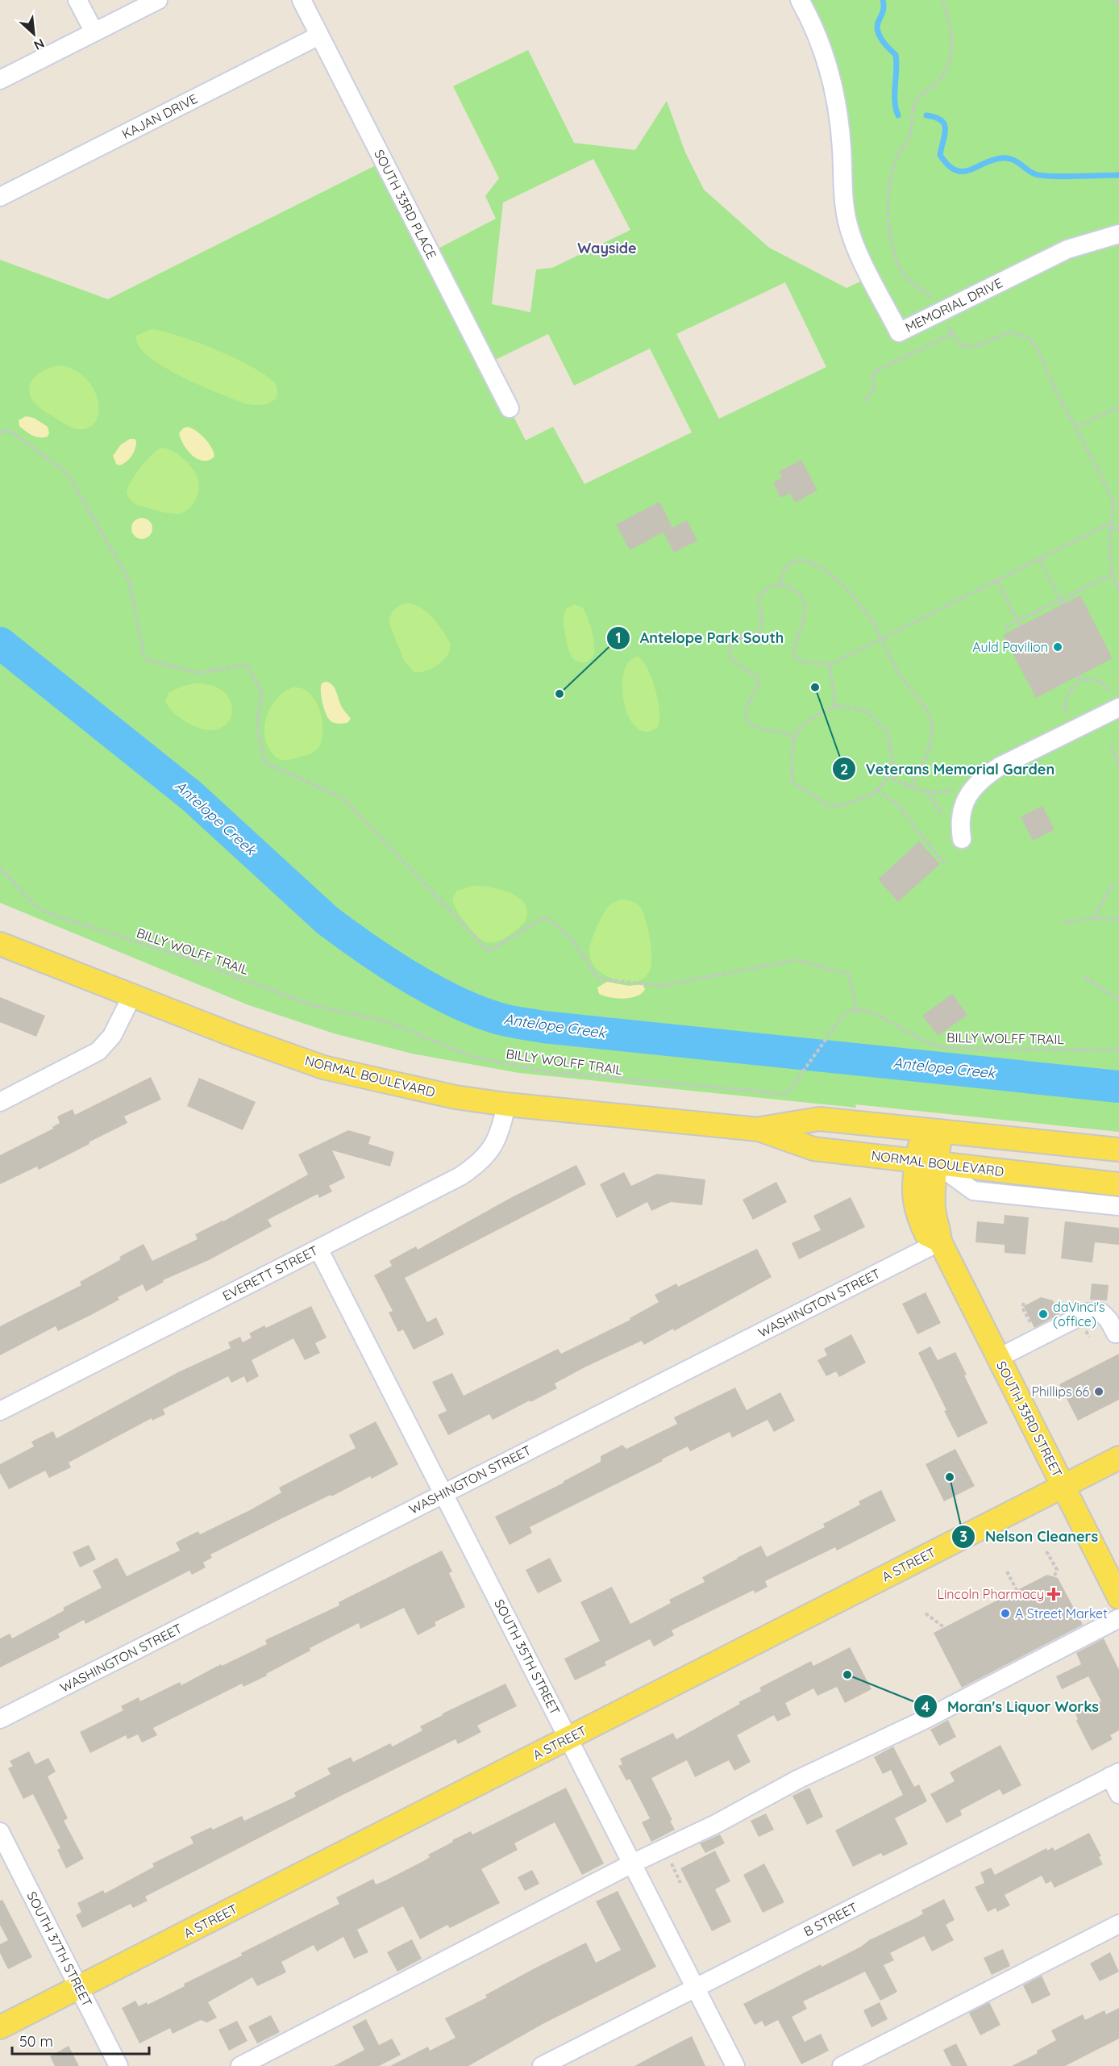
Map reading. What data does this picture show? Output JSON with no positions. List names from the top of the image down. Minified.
{"streets":{"main road":["NORMAL BOULEVARD","SOUTH 33RD STREET","A STREET"],"street":["KAJAN DRIVE","SOUTH 33RD PLACE","MEMORIAL DRIVE","EVERETT STREET","WASHINGTON STREET","SOUTH 35TH STREET","B STREET","SOUTH 37TH STREET"],"path":["BILLY WOLFF TRAIL"]},"crossings":[["KAJAN DRIVE","SOUTH 33RD PLACE"],["NORMAL BOULEVARD","EVERETT STREET"],["NORMAL BOULEVARD","SOUTH 33RD STREET"],["EVERETT STREET","SOUTH 35TH STREET"],["WASHINGTON STREET","SOUTH 33RD STREET"],["WASHINGTON STREET","SOUTH 35TH STREET"],["SOUTH 33RD STREET","A STREET"],["A STREET","SOUTH 35TH STREET"],["A STREET","SOUTH 37TH STREET"],["SOUTH 35TH STREET","B STREET"]],"districts":["Wayside"],"water":["Antelope Creek"],"places":{"other":["Auld Pavilion","Veterans Memorial Garden","Antelope Park South","daVinci's (office)","Phillips 66","Nelson Cleaners","A Street Market","Moran's Liquor Works"],"health":["Lincoln Pharmacy"]},"scale_bar":"50 m","north":"bottom right"}
